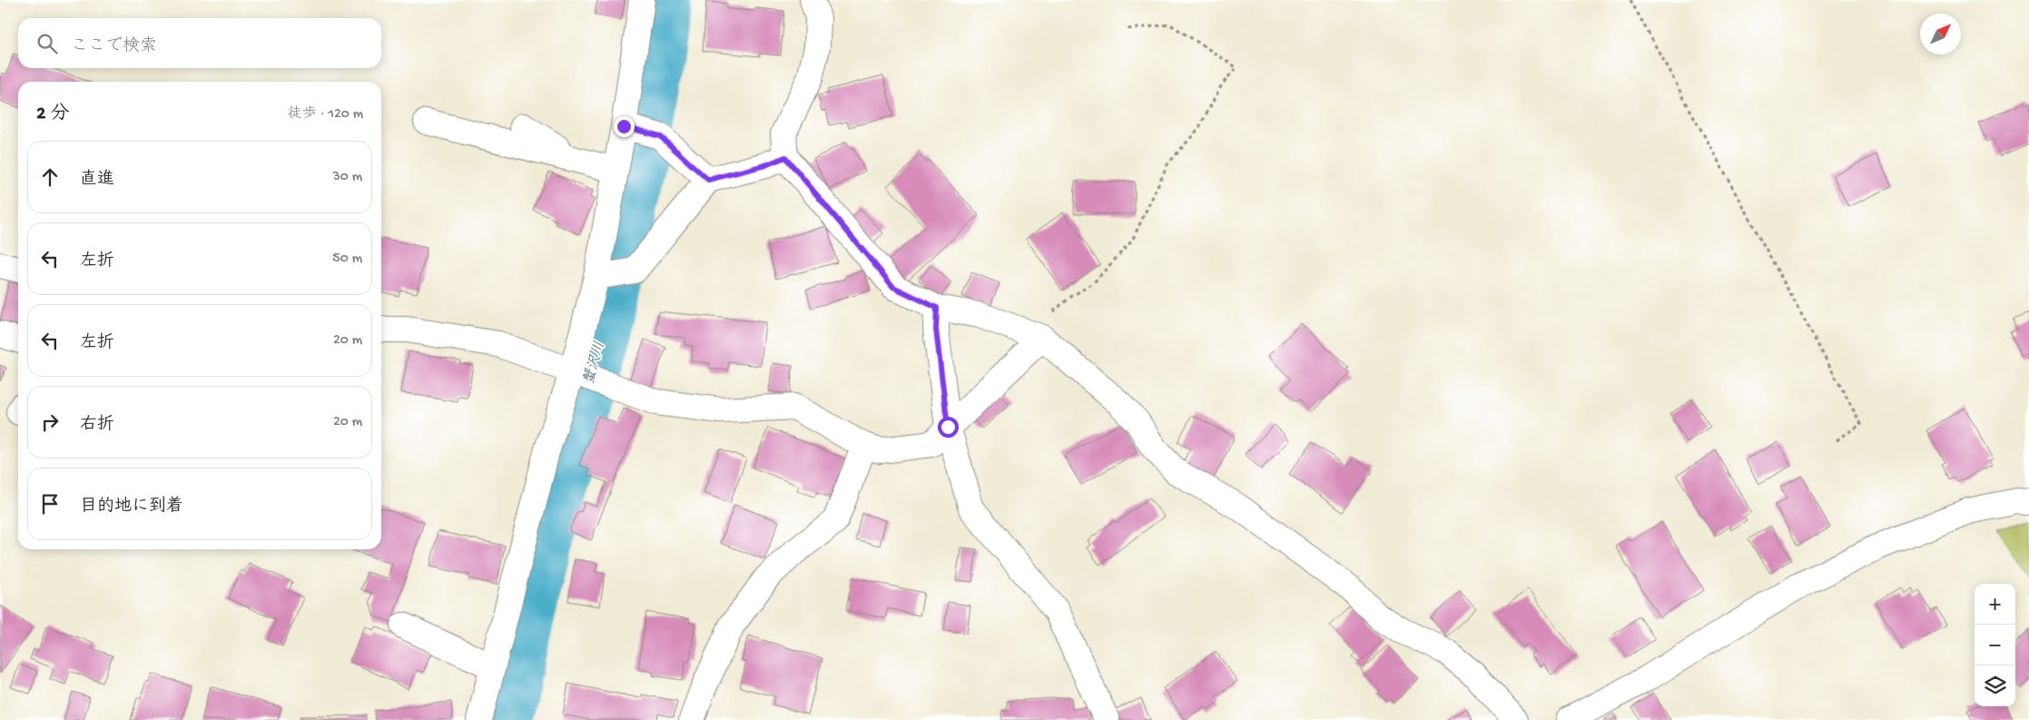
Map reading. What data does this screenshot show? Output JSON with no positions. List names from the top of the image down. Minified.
{"water":["蟹沢川"],"north":"top right","page":{"search":"ここで検索","heading":["2 分","徒歩 · 120 m"],"list":[["直進","30 m"],["左折","50 m"],["左折","20 m"],["右折","20 m"],"目的地に到着"],"map_buttons":["+","−"]}}
